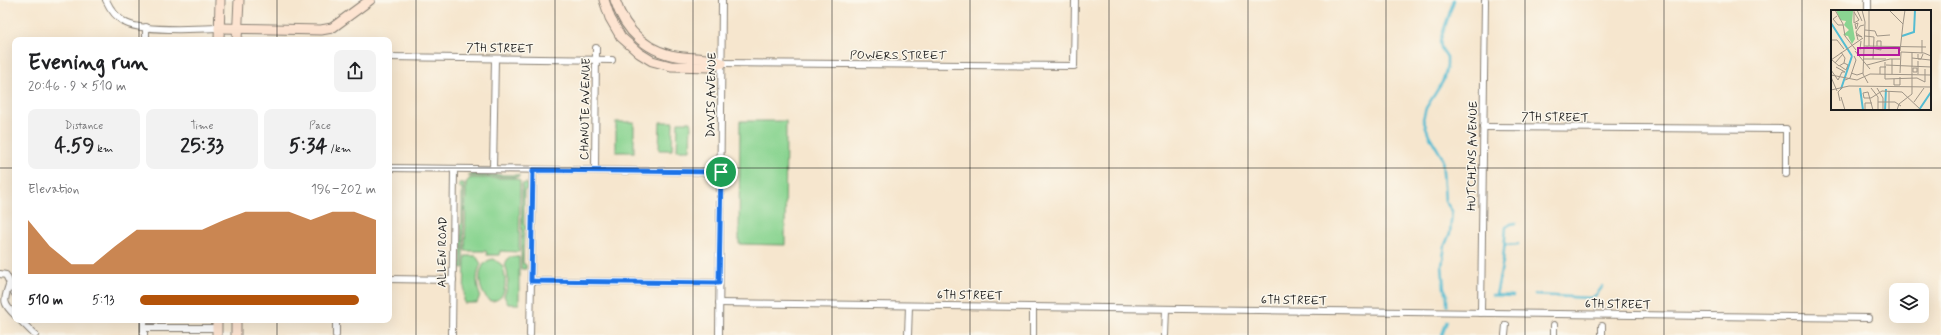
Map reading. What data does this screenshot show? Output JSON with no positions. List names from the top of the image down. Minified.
{"streets":{"street":["7TH STREET","POWERS STREET","DAVIS AVENUE","CHANUTE AVENUE","HUTCHINS AVENUE","ALLEN ROAD","6TH STREET"]},"crossings":[["7TH STREET","CHANUTE AVENUE"],["7TH STREET","HUTCHINS AVENUE"],["POWERS STREET","DAVIS AVENUE"],["DAVIS AVENUE","6TH STREET"],["HUTCHINS AVENUE","6TH STREET"]],"page":{"heading":["Evening run","20:46 · 9 × 510 m"],"stats":[["Distance","4.59 km"],["Time","25:33"],["Pace","5:34 /km"]],"chart":["Elevation","196–202 m"],"list":[{"name":"510 m","note":"5:13"}]}}
